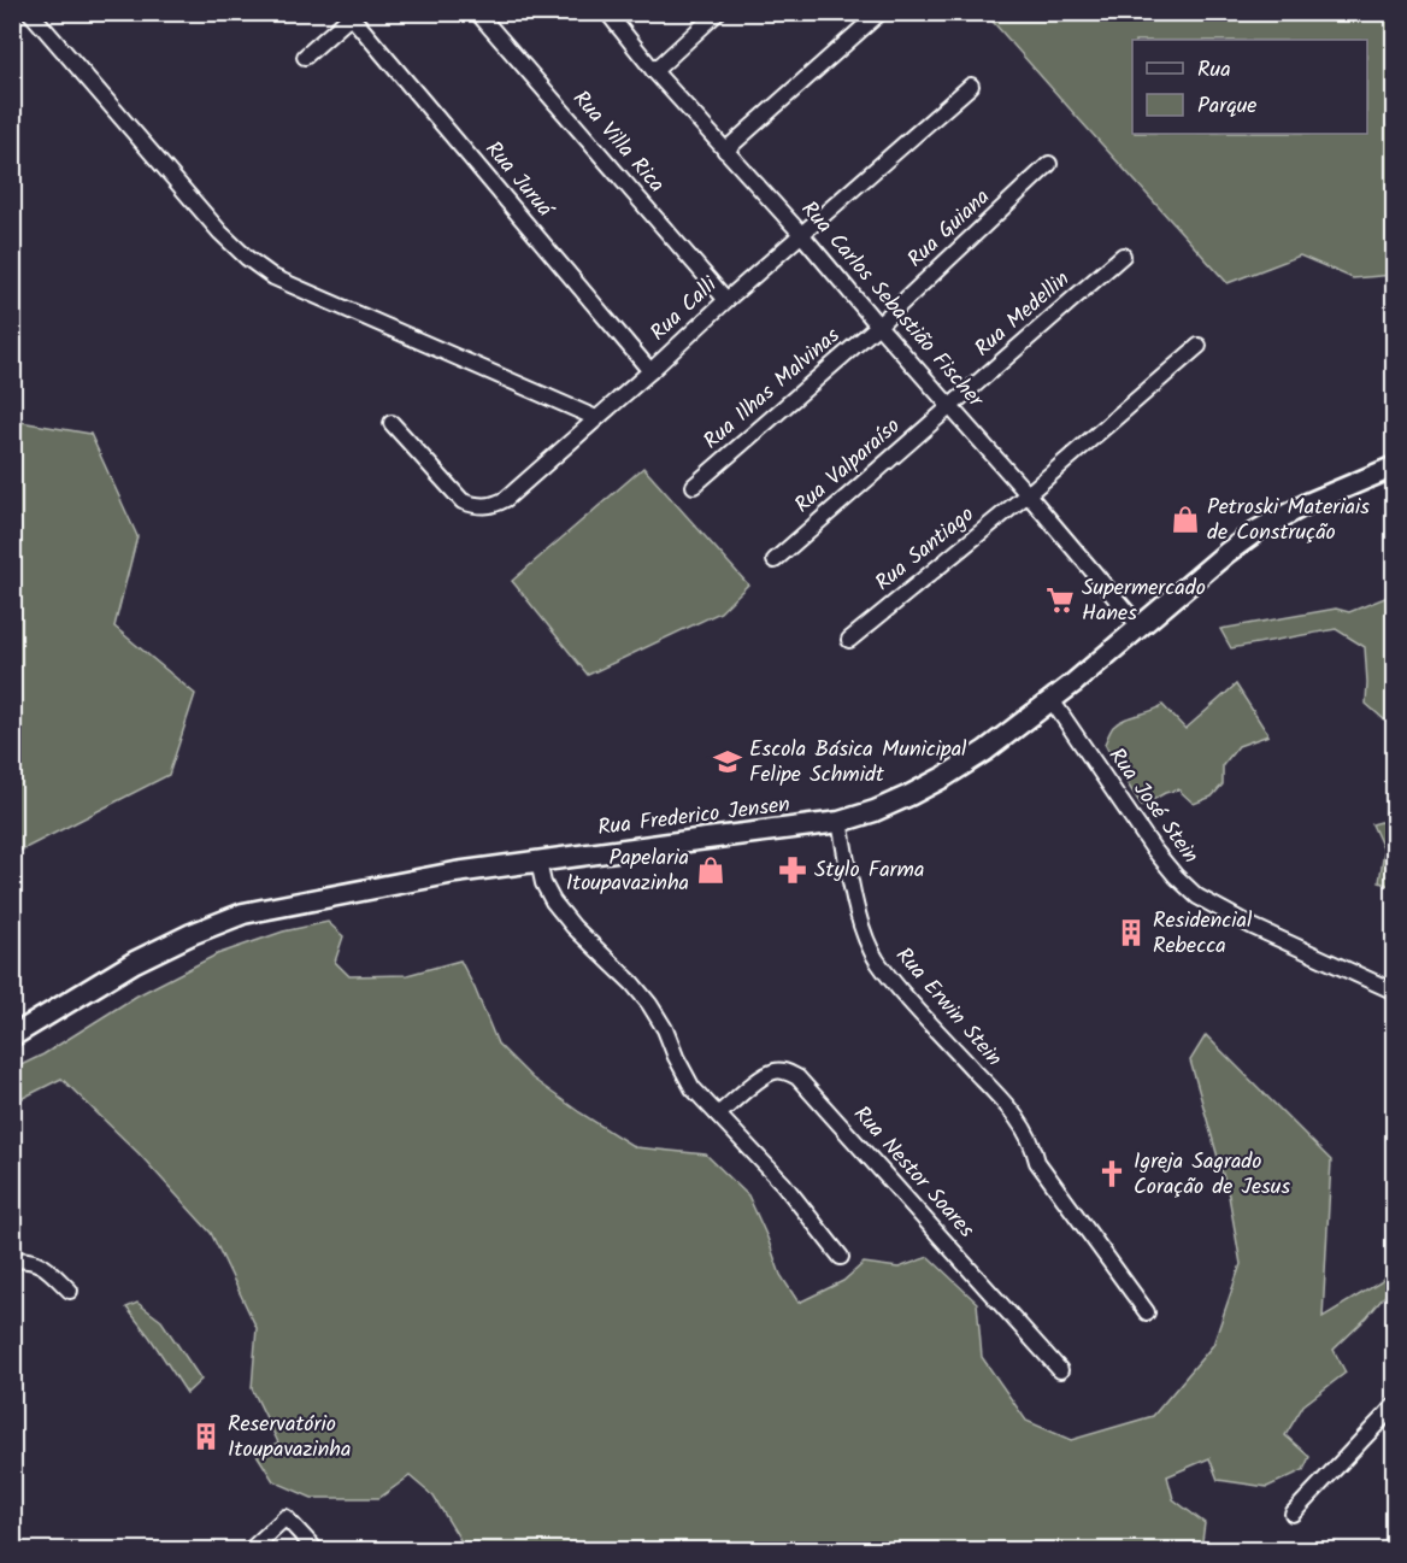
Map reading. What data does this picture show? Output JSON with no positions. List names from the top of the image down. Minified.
{"streets":{"main road":["Rua Frederico Jensen"],"street":["Rua Villa Rica","Rua Juruá","Rua Guiana","Rua Carlos Sebastião Fischer","Rua Calli","Rua Medellin","Rua Ilhas Malvinas","Rua Valparaíso","Rua Santiago","Rua José Stein","Rua Erwin Stein","Rua Nestor Soares"]},"crossings":[["Rua Villa Rica","Rua Calli"],["Rua Juruá","Rua Calli"],["Rua Guiana","Rua Carlos Sebastião Fischer"],["Rua Guiana","Rua Ilhas Malvinas"],["Rua Carlos Sebastião Fischer","Rua Calli"],["Rua Carlos Sebastião Fischer","Rua Medellin"],["Rua Carlos Sebastião Fischer","Rua Ilhas Malvinas"],["Rua Carlos Sebastião Fischer","Rua Valparaíso"],["Rua Carlos Sebastião Fischer","Rua Santiago"],["Rua Carlos Sebastião Fischer","Rua Frederico Jensen"],["Rua Medellin","Rua Valparaíso"],["Rua José Stein","Rua Frederico Jensen"],["Rua Frederico Jensen","Rua Erwin Stein"]],"places":{"shop":["Petroski Materiais de Construção","Papelaria Itoupavazinha"],"supermarket":["Supermercado Hanes"],"school or university":["Escola Básica Municipal Felipe Schmidt"],"pharmacy":["Stylo Farma"],"building":["Residencial Rebecca","Reservatório Itoupavazinha"],"church":["Igreja Sagrado Coração de Jesus"]},"legend":["Rua","Parque"]}
